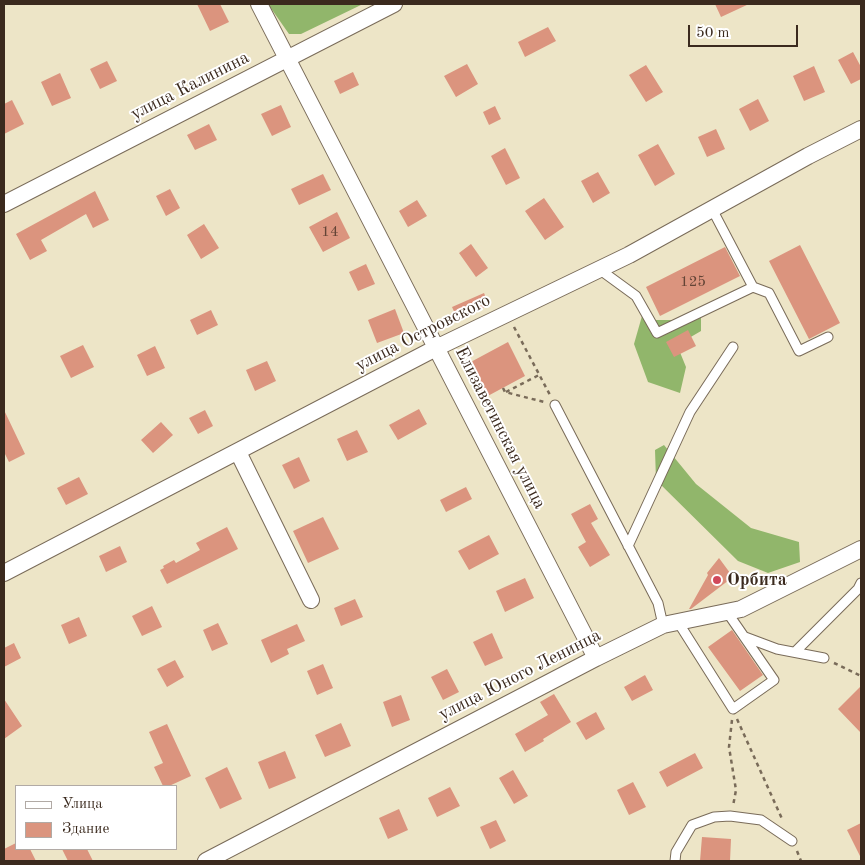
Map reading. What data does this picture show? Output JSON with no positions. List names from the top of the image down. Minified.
{"streets":{"street":["улица Калинина","улица Островского","Елизаветинская улица","улица Юного Ленинца"]},"crossings":[["улица Калинина","Елизаветинская улица"],["улица Островского","Елизаветинская улица"],["Елизаветинская улица","улица Юного Ленинца"]],"places":["Орбита"],"house_numbers":["14","125"],"legend":["Улица","Здание"],"scale_bar":"50 m"}
